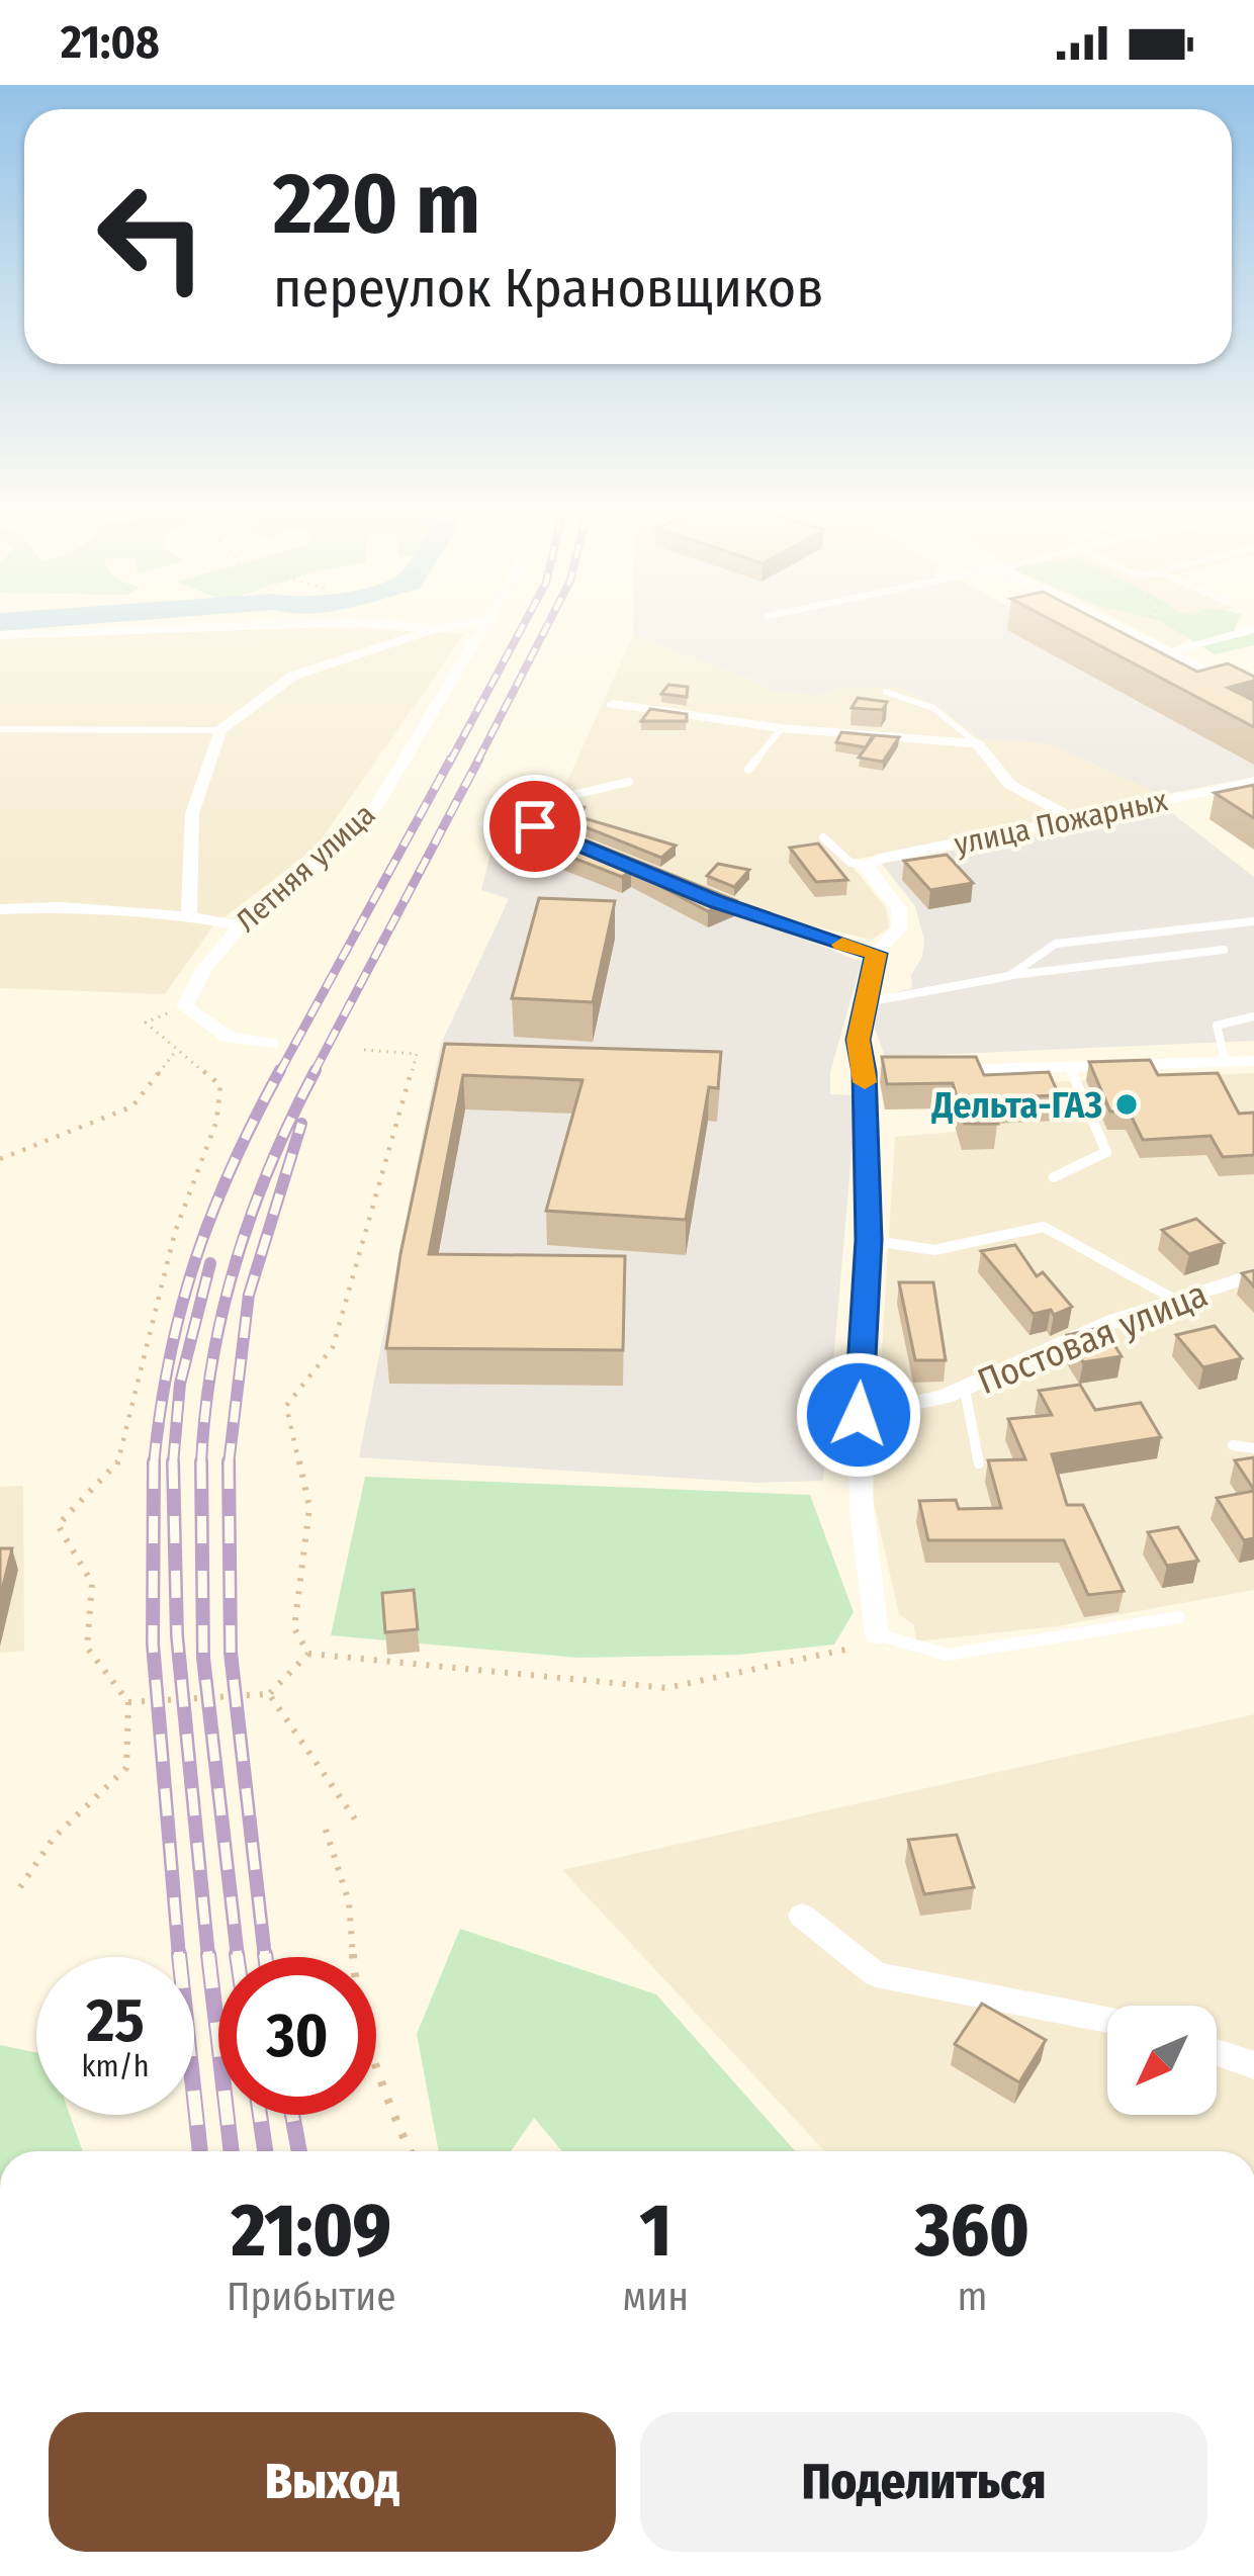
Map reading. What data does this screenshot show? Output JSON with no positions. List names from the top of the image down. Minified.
{"streets":{"street":["улица Пожарных","Летняя улица","Постовая улица"]},"places":["Дельта-ГАЗ"],"north":"bottom left","page":{"status":"21:08","turn":["220 m","переулок Крановщиков"],"speed":"25 km/h","limit":"30","eta":["21:09","Прибытие","1","мин","360","m"],"buttons":["Выход","Поделиться"]}}
